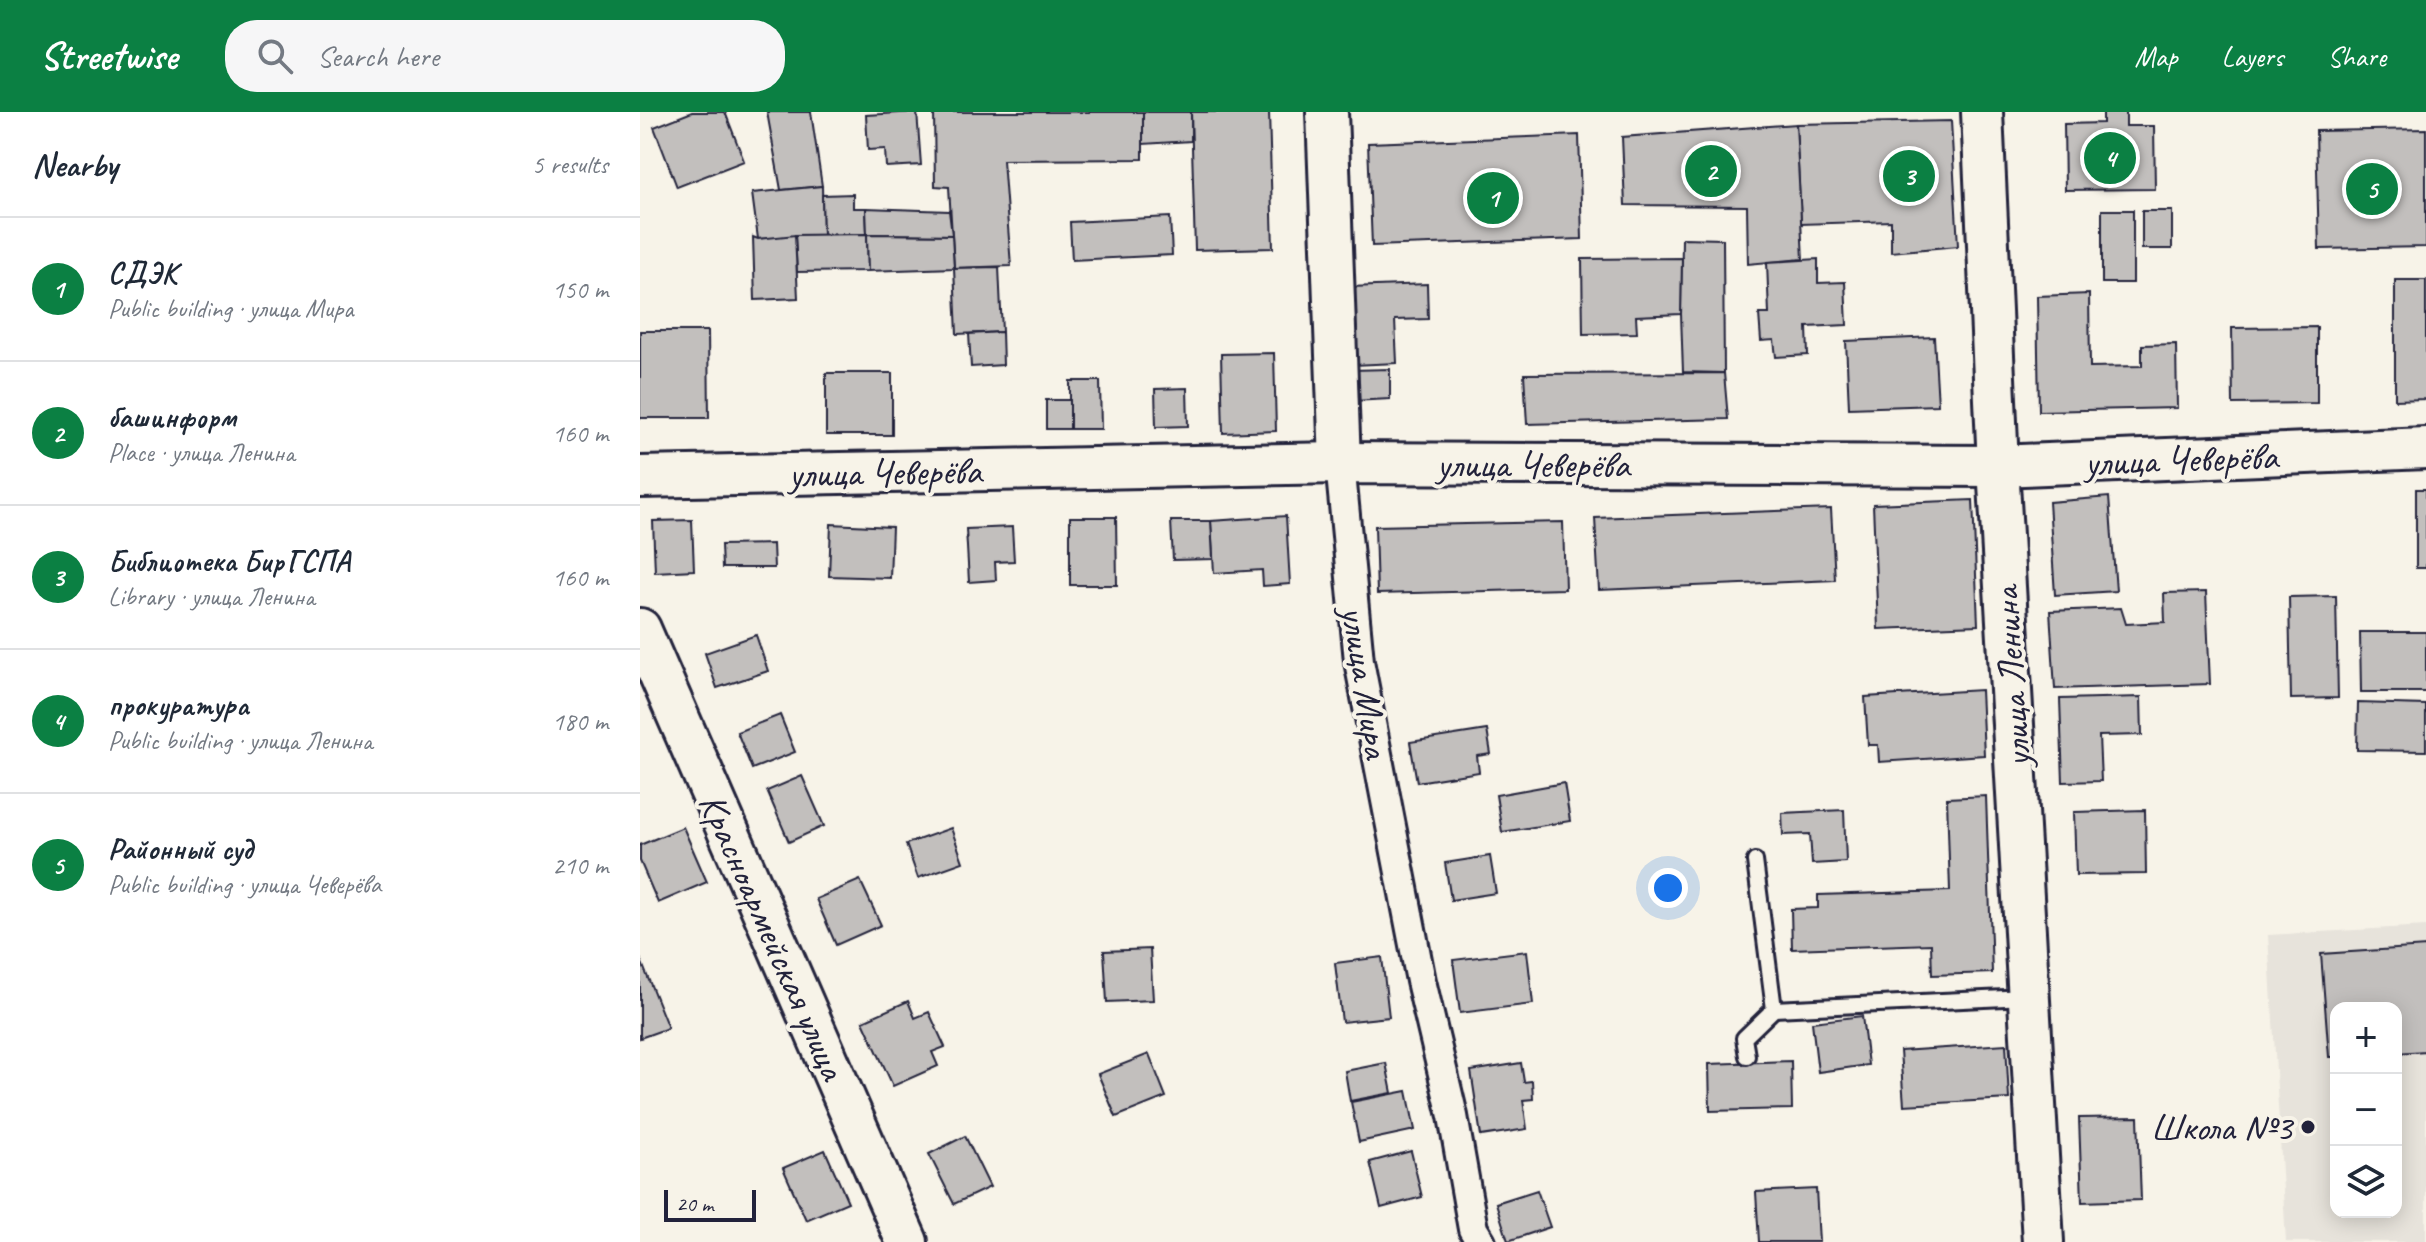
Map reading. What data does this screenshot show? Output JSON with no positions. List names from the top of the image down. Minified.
{"streets":{"main road":["улица Чеверёва","улица Ленина","улица Мира","Красноармейская улица"]},"crossings":[["улица Чеверёва","улица Ленина"],["улица Чеверёва","улица Мира"]],"places":["Школа №3"],"scale_bar":"20 m","page":{"header":"Streetwise","search":"Search here","nav":["Map","Layers","Share"],"heading":["Nearby","5 results"],"pins":["4","2","3","5","1"],"list":[{"mark":"1","name":"СДЭК","note":"Public building · улица Мира","value":"150 m"},{"mark":"2","name":"башинформ","note":"Place · улица Ленина","value":"160 m"},{"mark":"3","name":"Библиотека БирГСПА","note":"Library · улица Ленина","value":"160 m"},{"mark":"4","name":"прокуратура","note":"Public building · улица Ленина","value":"180 m"},{"mark":"5","name":"Районный суд","note":"Public building · улица Чеверёва","value":"210 m"}],"map_buttons":["+","−"],"scale":"20 m"}}
